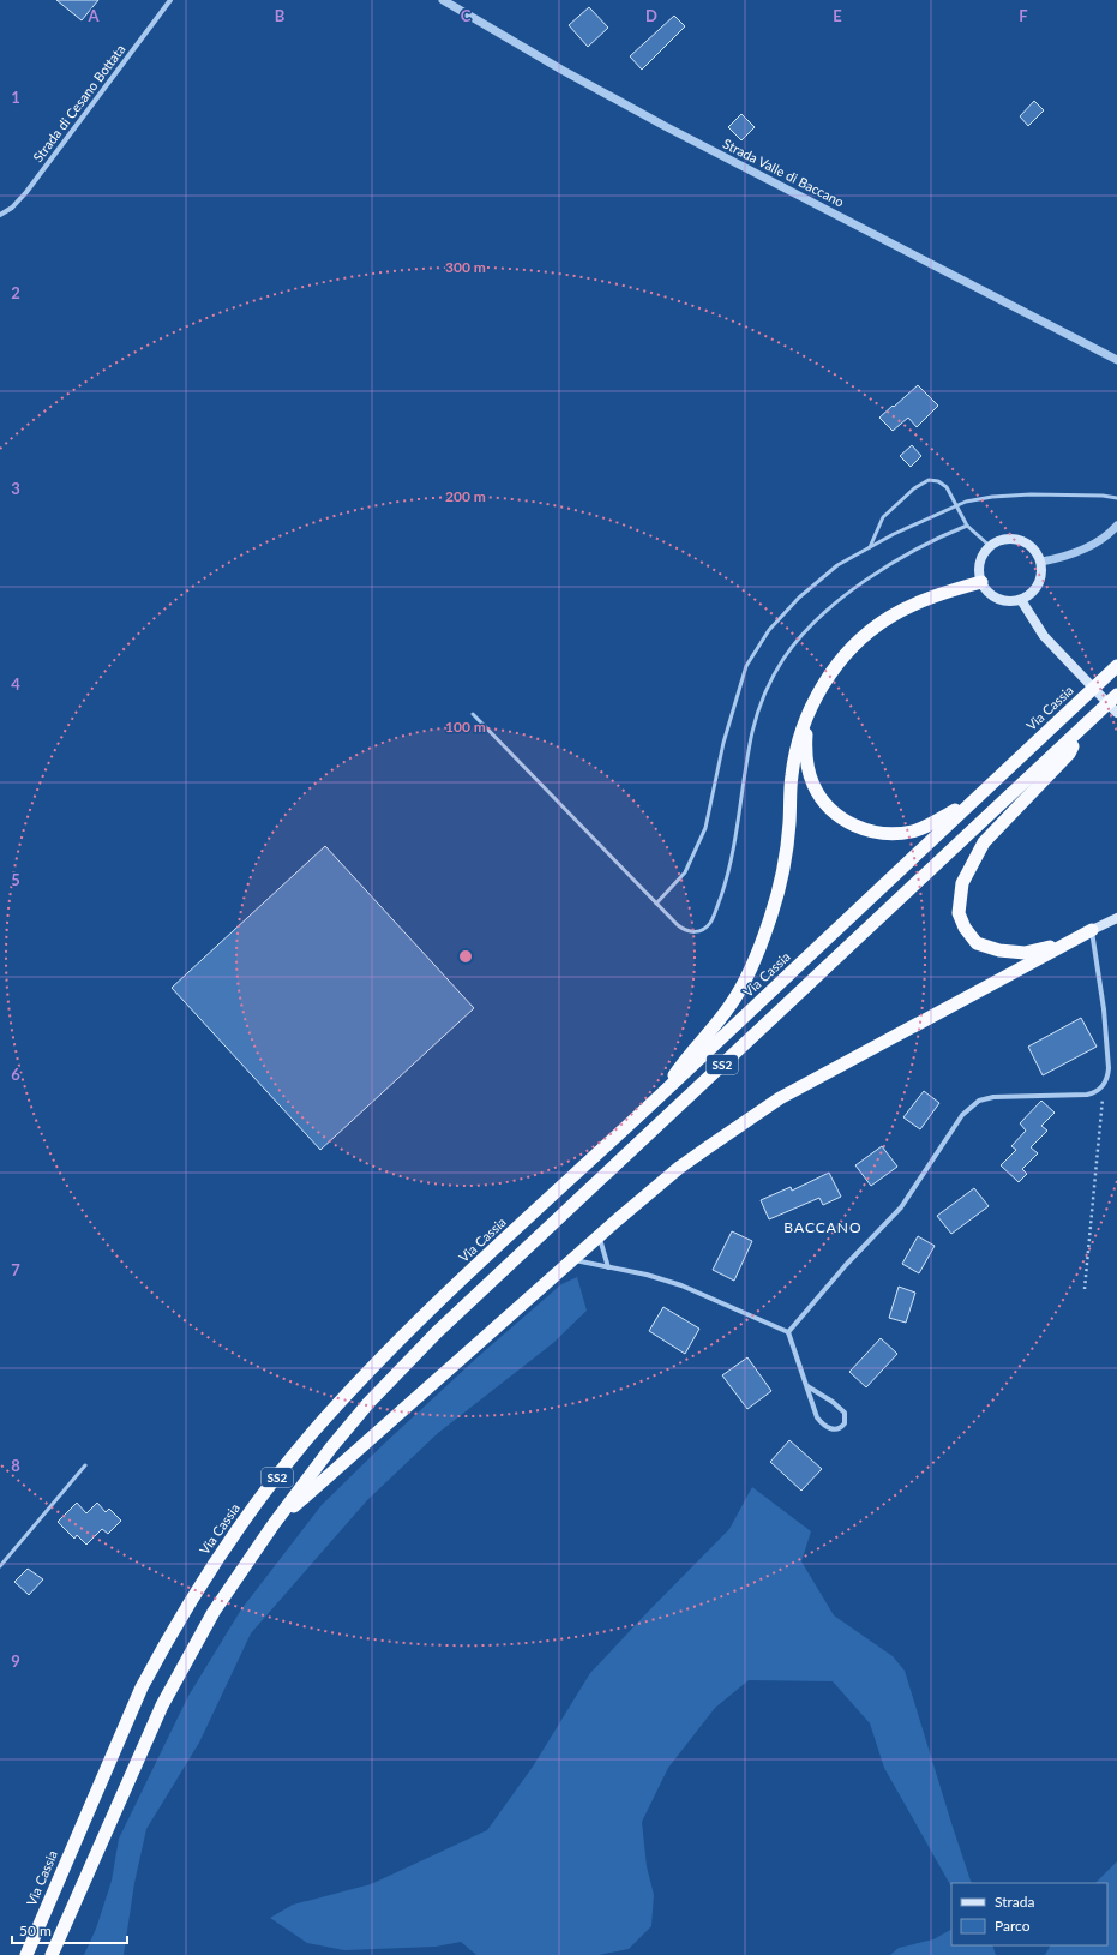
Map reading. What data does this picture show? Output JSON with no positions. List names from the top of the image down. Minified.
{"streets":{"highway":["Via Cassia","SS2"],"street":["Strada di Cesano Bottata","Strada Valle di Baccano"]},"districts":["BACCANO"],"legend":["Strada","Parco"],"scale_bar":"50 m","grid":{"columns":["A","B","C","D","E","F"],"rows":["1","2","3","4","5","6","7","8","9"]},"rings":["300 m","200 m","100 m"]}
